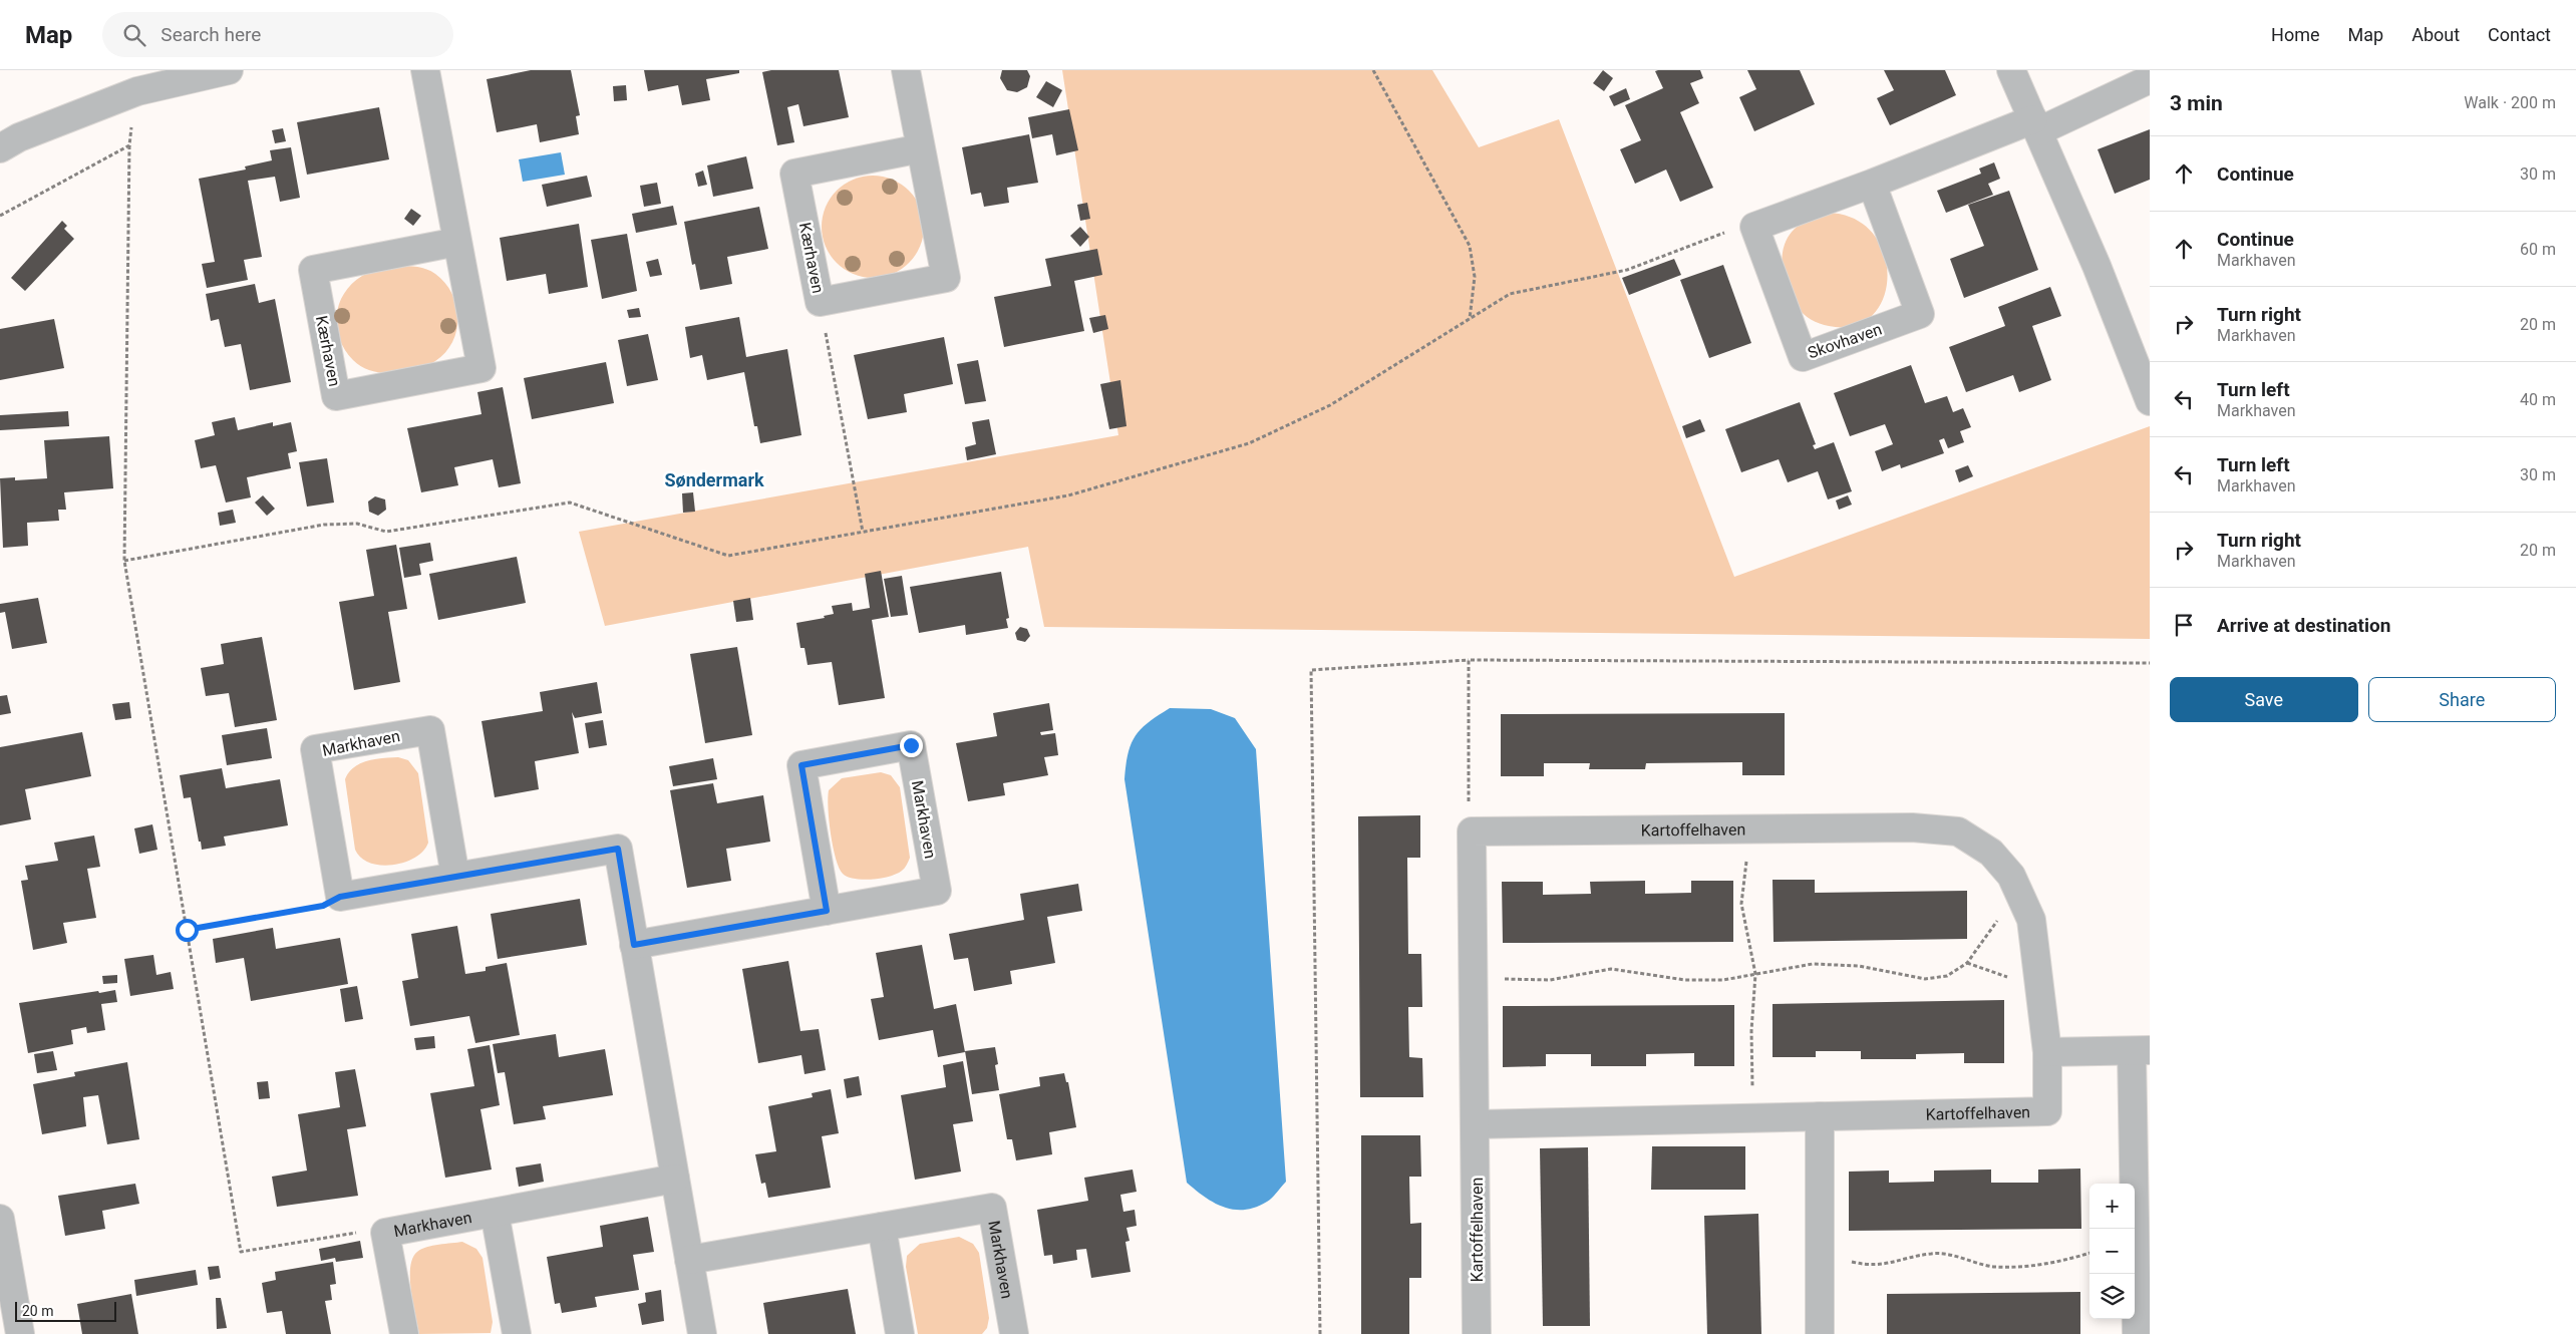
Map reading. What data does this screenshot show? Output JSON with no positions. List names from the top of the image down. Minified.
{"streets":{"street":["Kærhaven","Skovhaven","Markhaven","Kartoffelhaven"]},"districts":["Søndermark"],"scale_bar":"20 m","page":{"header":"Map","search":"Search here","nav":["Home","Map","About","Contact"],"heading":["3 min","Walk · 200 m"],"list":[["Continue","30 m"],["Continue","Markhaven","60 m"],["Turn right","Markhaven","20 m"],["Turn left","Markhaven","40 m"],["Turn left","Markhaven","30 m"],["Turn right","Markhaven","20 m"],"Arrive at destination"],"buttons":["Save","Share"],"map_buttons":["+","−"],"scale":"20 m"}}
